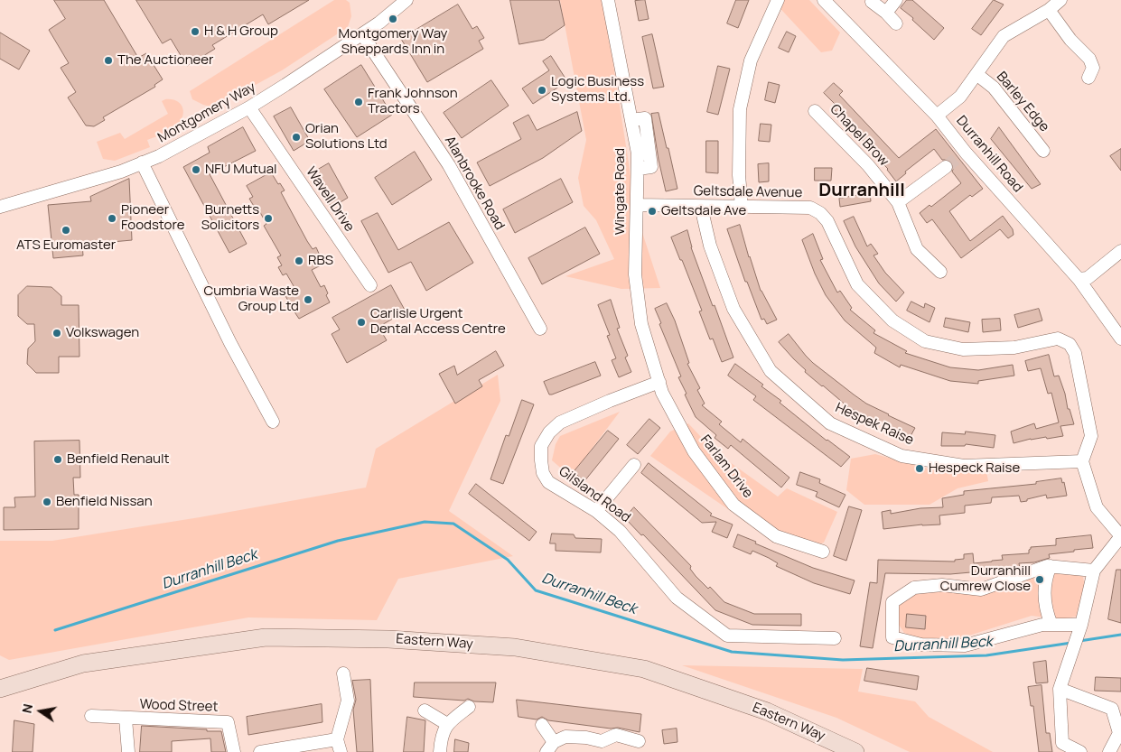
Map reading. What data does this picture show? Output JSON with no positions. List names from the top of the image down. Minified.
{"streets":{"street":["Barley Edge","Montgomery Way","Chapel Brow","Durranhill Road","Alanbrooke Road","Wingate Road","Geltsdale Avenue","Wavell Drive","Hespek Raise","Farlam Drive","Gilsland Road","Eastern Way","Wood Street"]},"crossings":[["Barley Edge","Durranhill Road"],["Montgomery Way","Alanbrooke Road"],["Montgomery Way","Wavell Drive"],["Wingate Road","Geltsdale Avenue"],["Wingate Road","Farlam Drive"],["Wingate Road","Gilsland Road"],["Geltsdale Avenue","Hespek Raise"],["Farlam Drive","Gilsland Road"]],"districts":["Durranhill"],"water":["Durranhill Beck"],"places":["Montgomery Way Sheppards Inn in","H & H Group","The Auctioneer","Logic Business Systems Ltd.","Frank Johnson Tractors","Orian Solutions Ltd","NFU Mutual","Geltsdale Ave","Pioneer Foodstore","Burnetts Solicitors","ATS Euromaster","RBS","Cumbria Waste Group Ltd","Carlisle Urgent Dental Access Centre","Volkswagen","Benfield Renault","Hespeck Raise","Benfield Nissan","Durranhill Cumrew Close"],"north":"left"}
